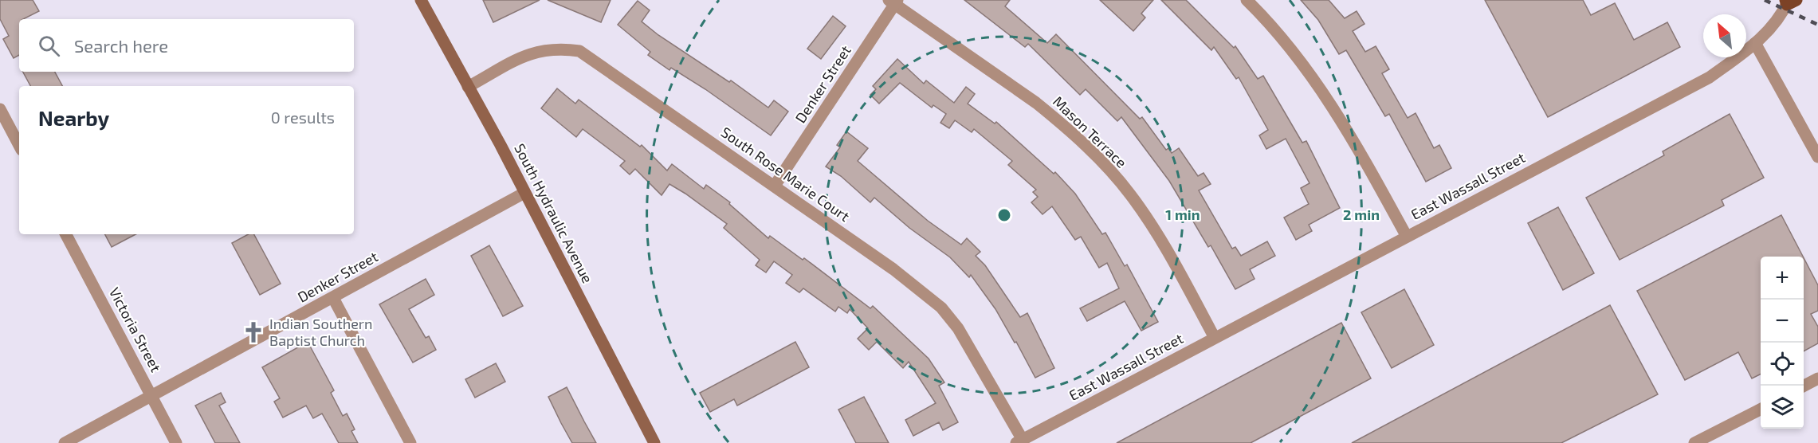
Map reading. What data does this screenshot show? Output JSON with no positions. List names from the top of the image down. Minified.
{"streets":{"street":["Denker Street","Mason Terrace","South Rose Marie Court","East Wassall Street","South Hydraulic Avenue","Victoria Street"]},"crossings":[["Denker Street","Mason Terrace"],["Denker Street","South Rose Marie Court"],["Denker Street","South Hydraulic Avenue"],["Denker Street","Victoria Street"],["Mason Terrace","East Wassall Street"],["South Rose Marie Court","East Wassall Street"],["South Rose Marie Court","South Hydraulic Avenue"]],"places":{"church":["Indian Southern Baptist Church"]},"north":"top left","page":{"search":"Search here","heading":["Nearby","0 results"],"map_buttons":["+","−"]},"rings":["1 min","2 min"]}
